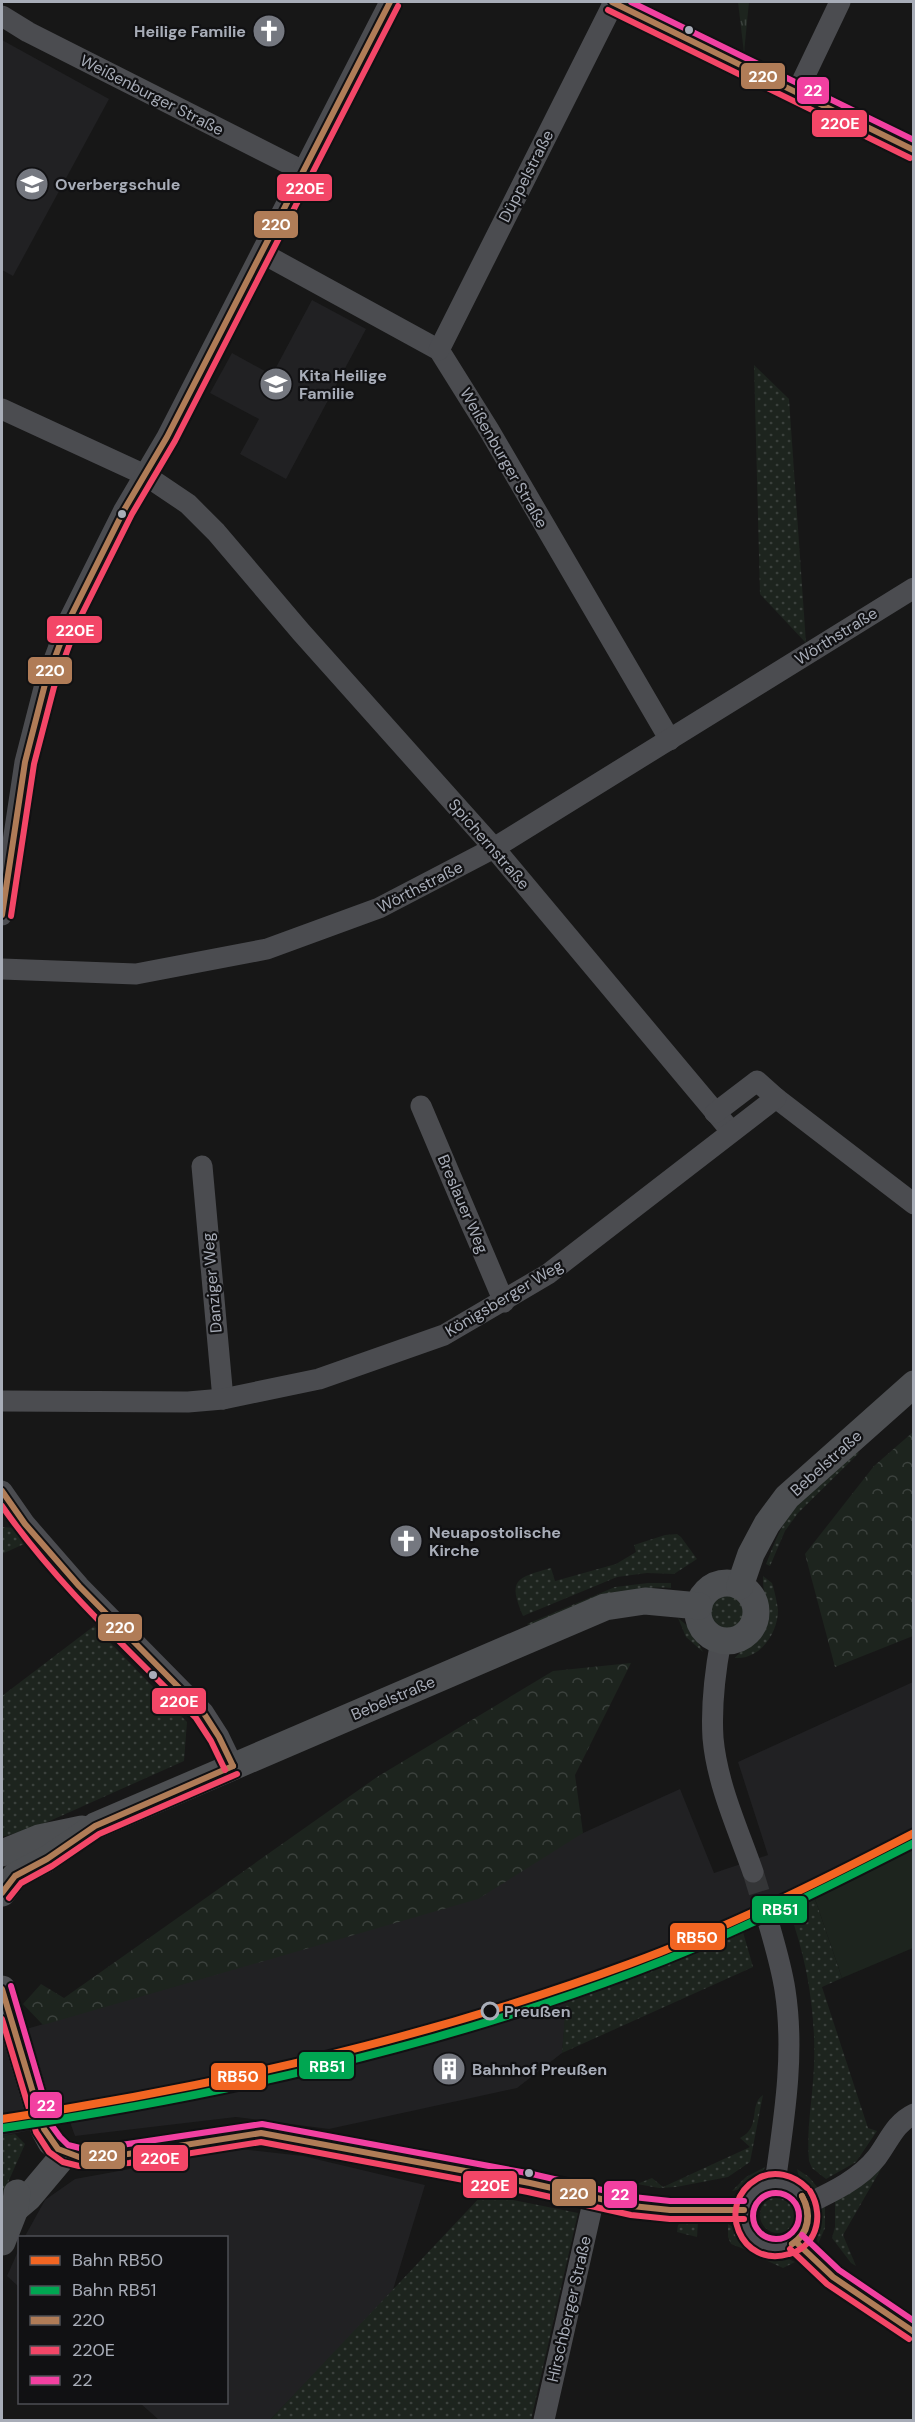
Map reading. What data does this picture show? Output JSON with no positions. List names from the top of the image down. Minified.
{"streets":{"main road":["Bebelstraße"],"street":["Weißenburger Straße","Düppelstraße","Wörthstraße","Spichernstraße","Breslauer Weg","Danziger Weg","Königsberger Weg","Hirschberger Straße"]},"crossings":[["Weißenburger Straße","Düppelstraße"],["Weißenburger Straße","Wörthstraße"],["Wörthstraße","Spichernstraße"],["Spichernstraße","Königsberger Weg"],["Breslauer Weg","Königsberger Weg"],["Danziger Weg","Königsberger Weg"]],"places":{"church":["Heilige Familie","Neuapostolische Kirche"],"school or university":["Overbergschule","Kita Heilige Familie"],"other":["Preußen"],"building":["Bahnhof Preußen"]},"lines":["transit line 220","transit line 22","transit line 220E","rail line RB50","rail line RB51"],"legend":["Bahn RB50","Bahn RB51","220","220E","22"]}
